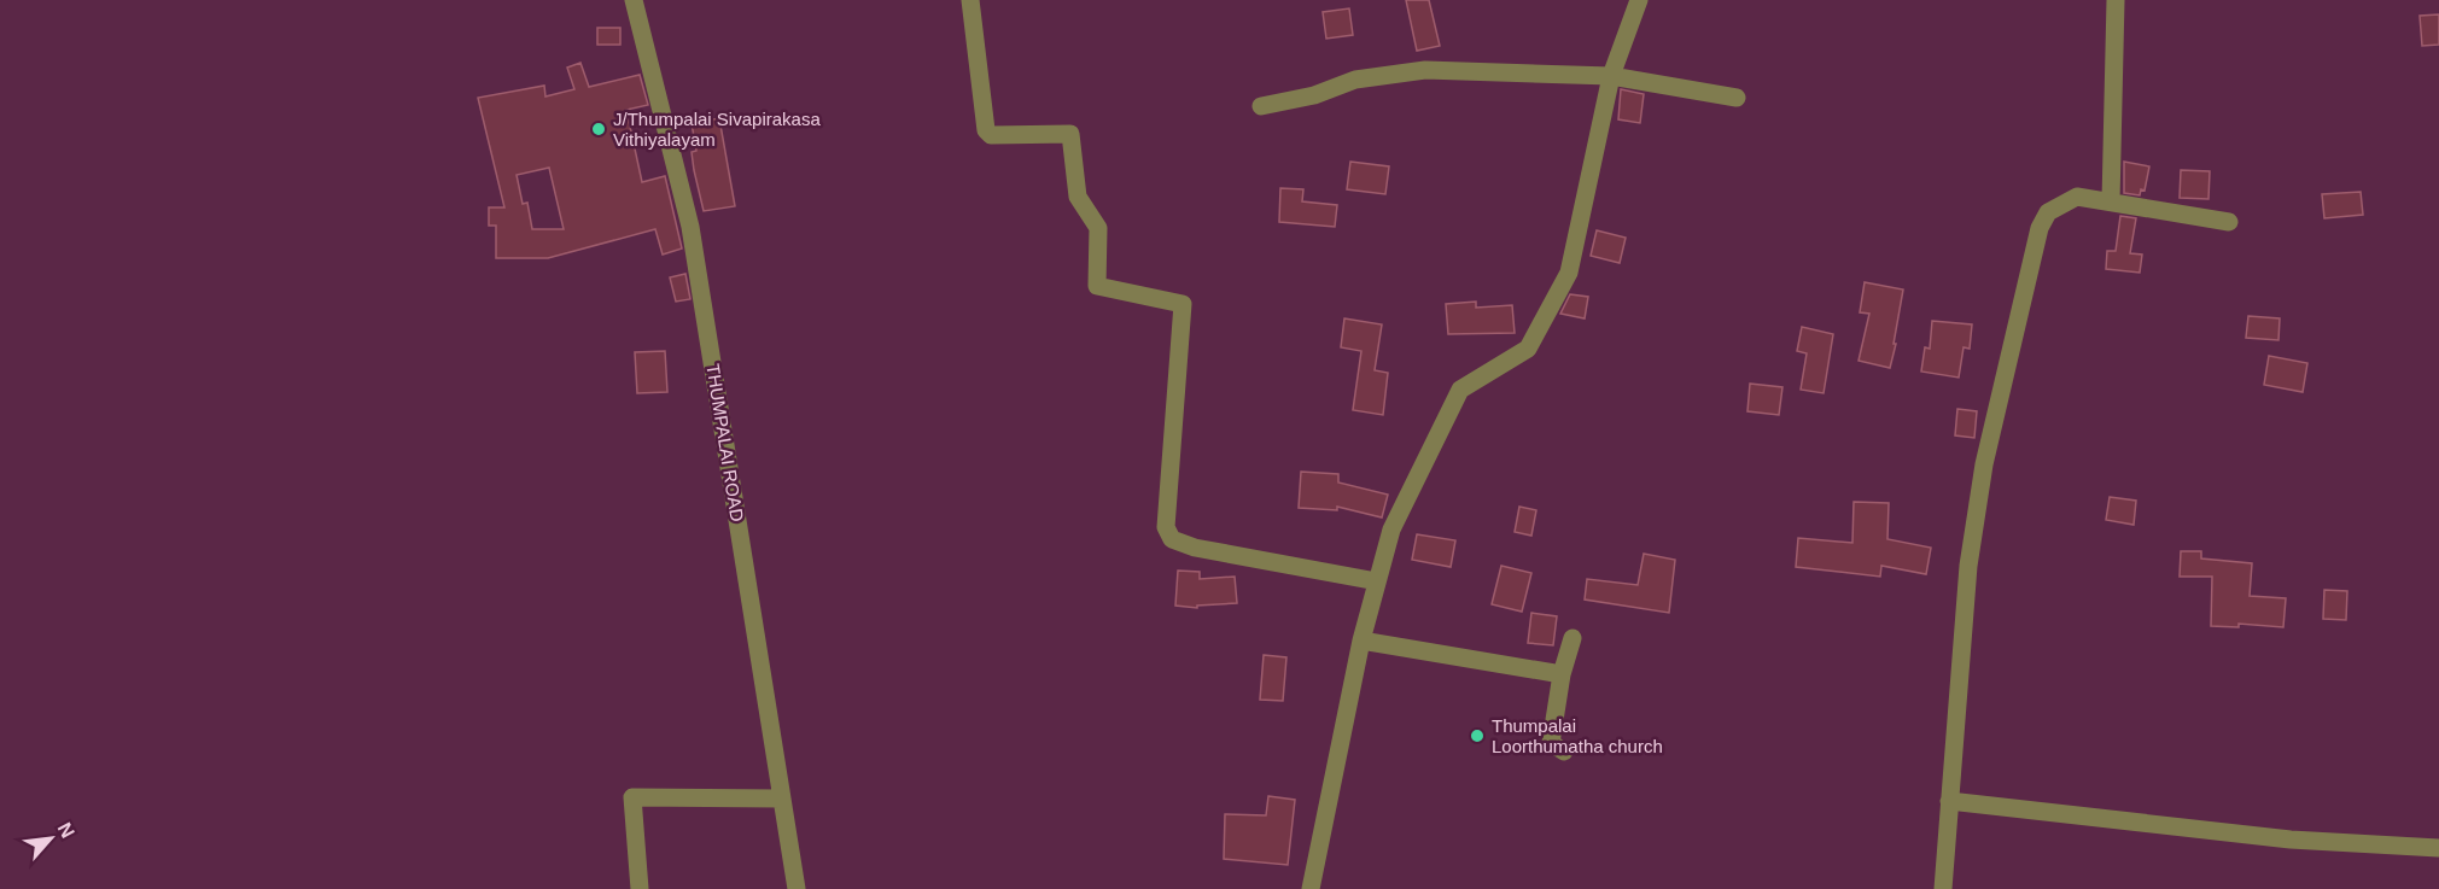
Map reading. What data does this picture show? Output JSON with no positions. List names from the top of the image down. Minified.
{"streets":{"street":["THUMPALAI ROAD"]},"places":["J/Thumpalai Sivapirakasa Vithiyalayam","Thumpalai Loorthumatha church"],"north":"top right"}
